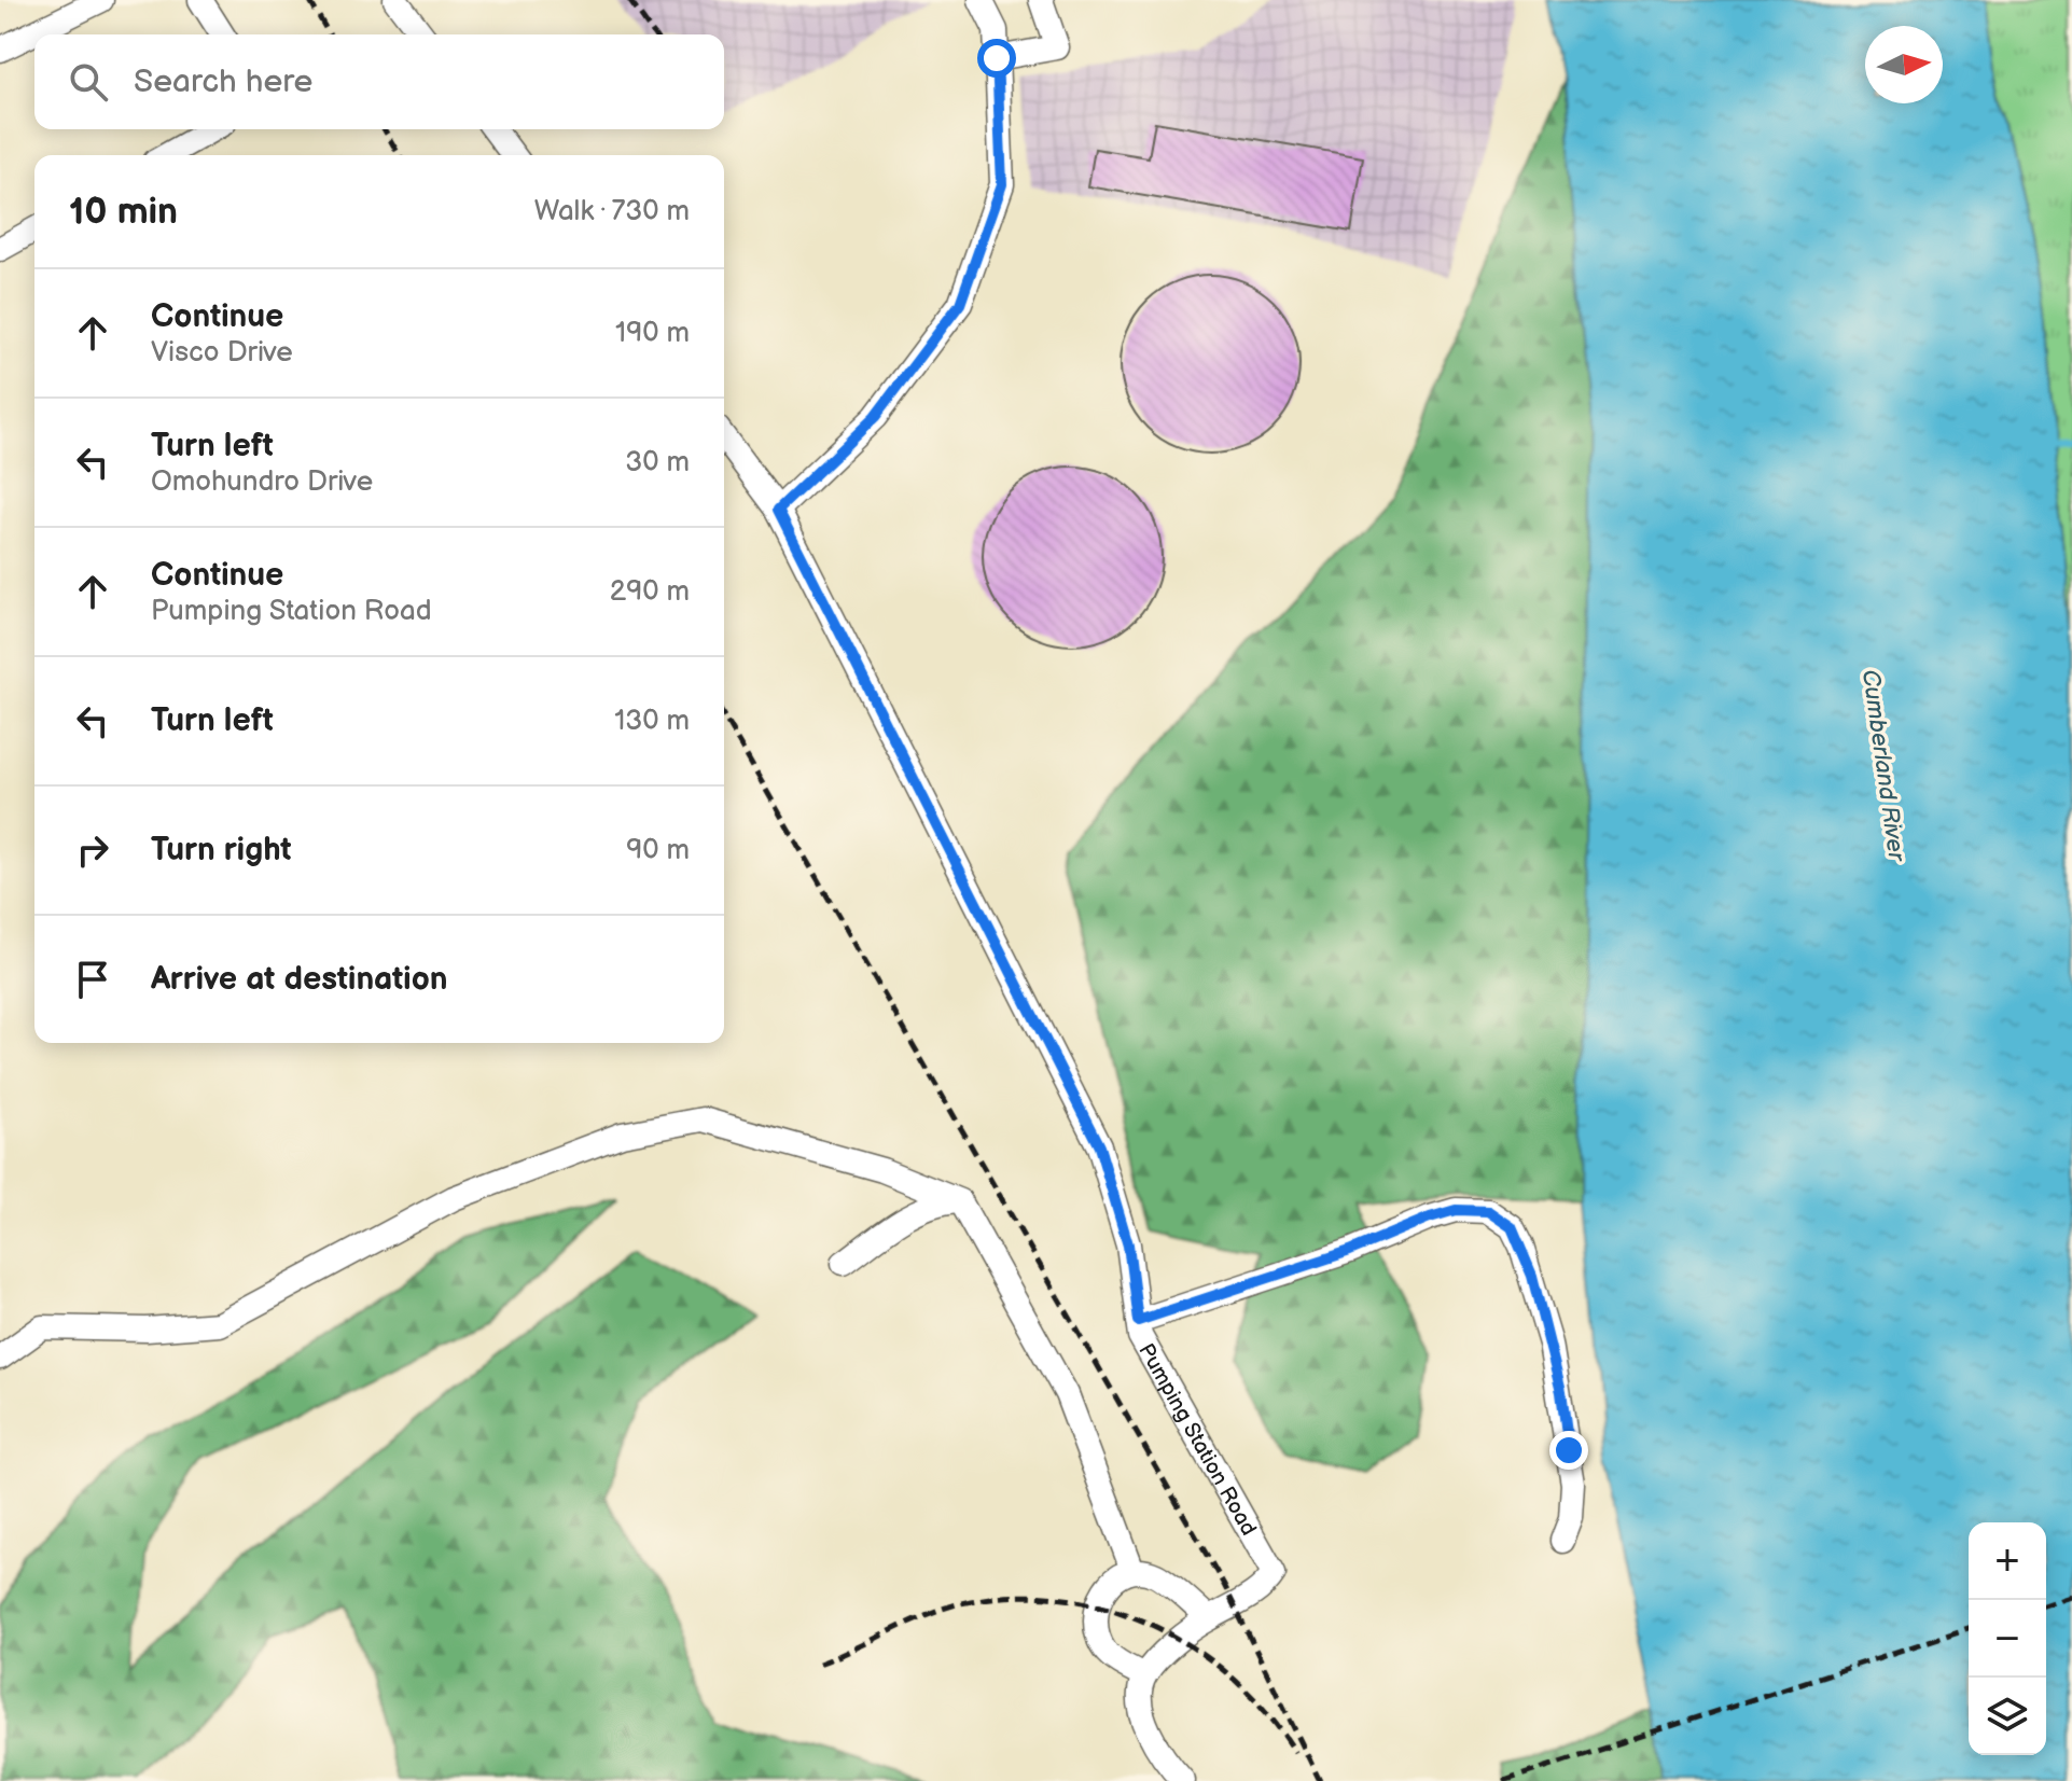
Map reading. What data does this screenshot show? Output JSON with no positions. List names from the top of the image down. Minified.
{"streets":{"street":["Pumping Station Road"]},"water":["Cumberland River"],"north":"right","page":{"search":"Search here","heading":["10 min","Walk · 730 m"],"list":[["Continue","Visco Drive","190 m"],["Turn left","Omohundro Drive","30 m"],["Continue","Pumping Station Road","290 m"],["Turn left","130 m"],["Turn right","90 m"],"Arrive at destination"],"map_buttons":["+","−"]}}
